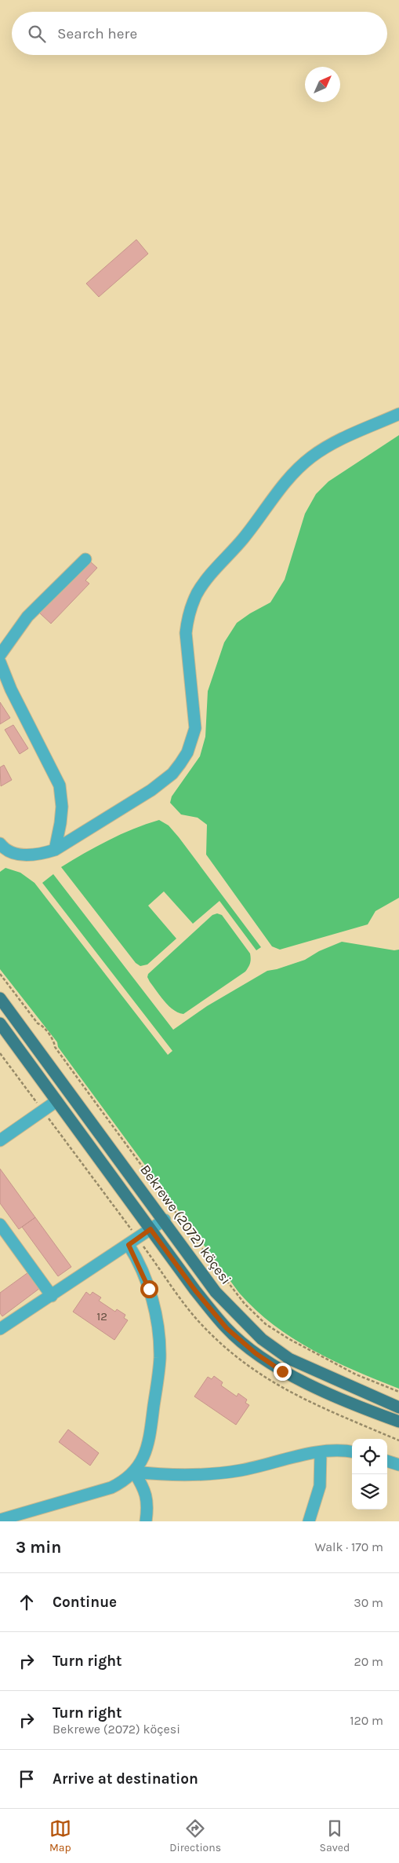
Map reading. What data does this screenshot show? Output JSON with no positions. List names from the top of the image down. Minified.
{"streets":{"main road":["Bekrewe (2072) köçesi"]},"house_numbers":["12"],"north":"top right","page":{"search":"Search here","heading":["3 min","Walk · 170 m"],"list":[["Continue","30 m"],["Turn right","20 m"],["Turn right","Bekrewe (2072) köçesi","120 m"],"Arrive at destination"],"nav":["Map","Directions","Saved"]}}
